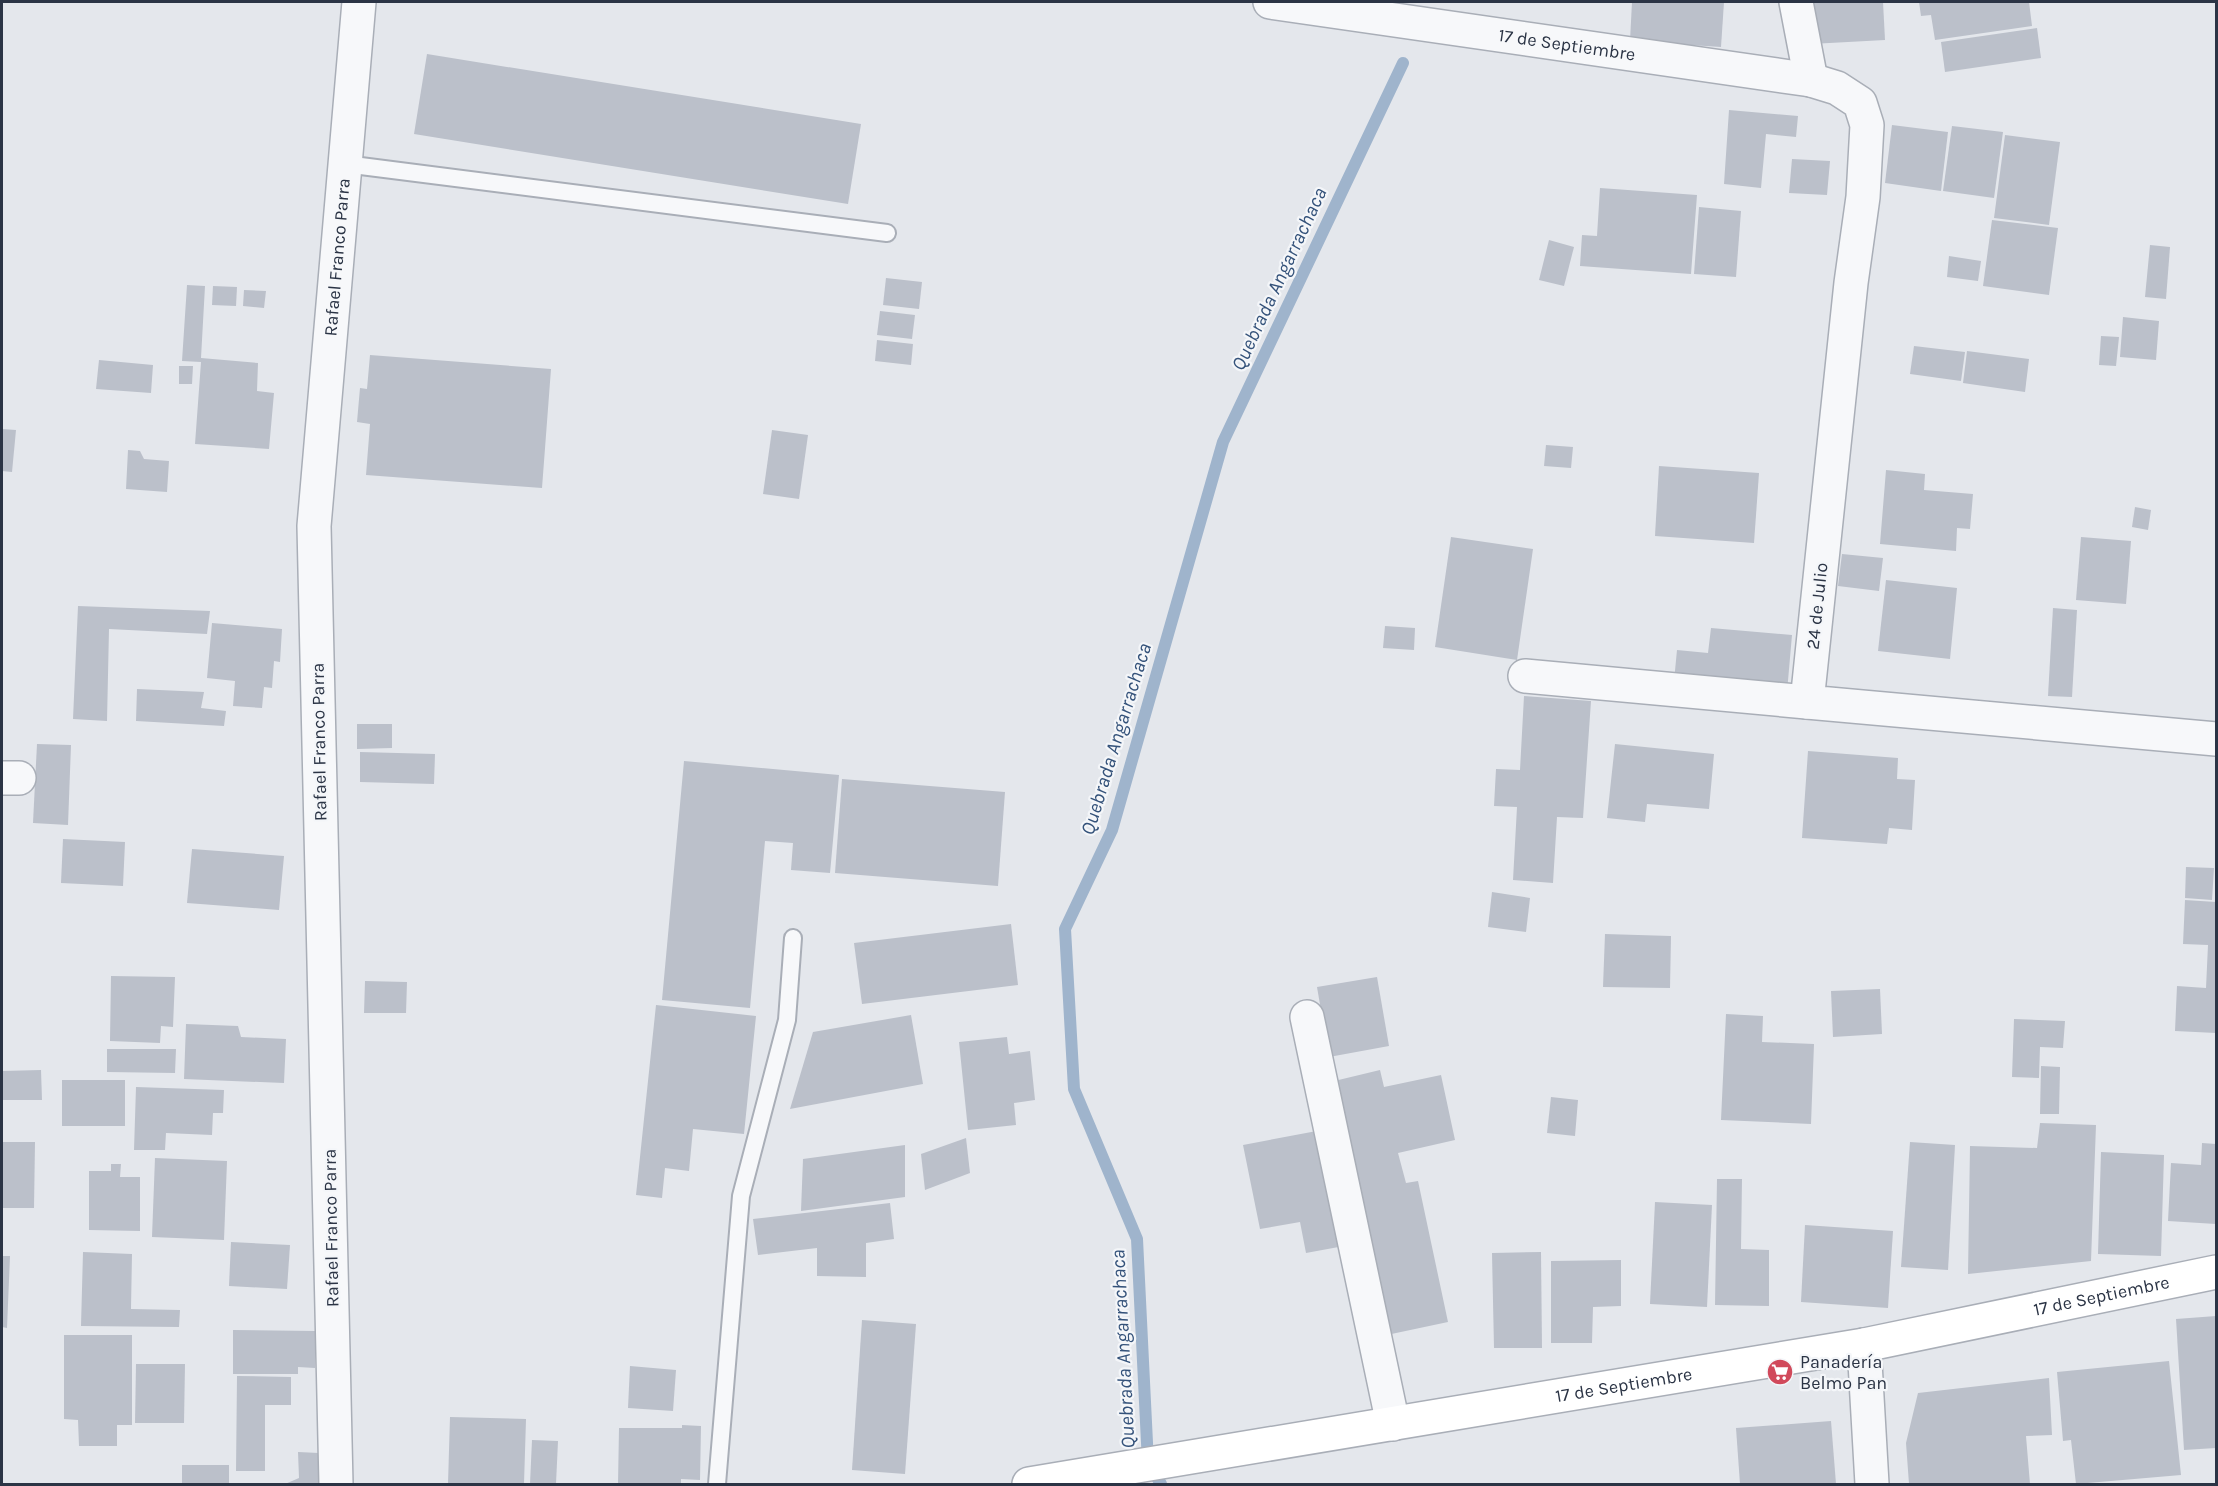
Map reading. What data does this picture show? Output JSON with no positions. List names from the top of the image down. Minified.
{"streets":{"street":["17 de Septiembre","Rafael Franco Parra","24 de Julio"]},"crossings":[["17 de Septiembre","24 de Julio"]],"water":["Quebrada Angarrachaca"],"places":{"supermarket":["Panadería Belmo Pan"]}}
